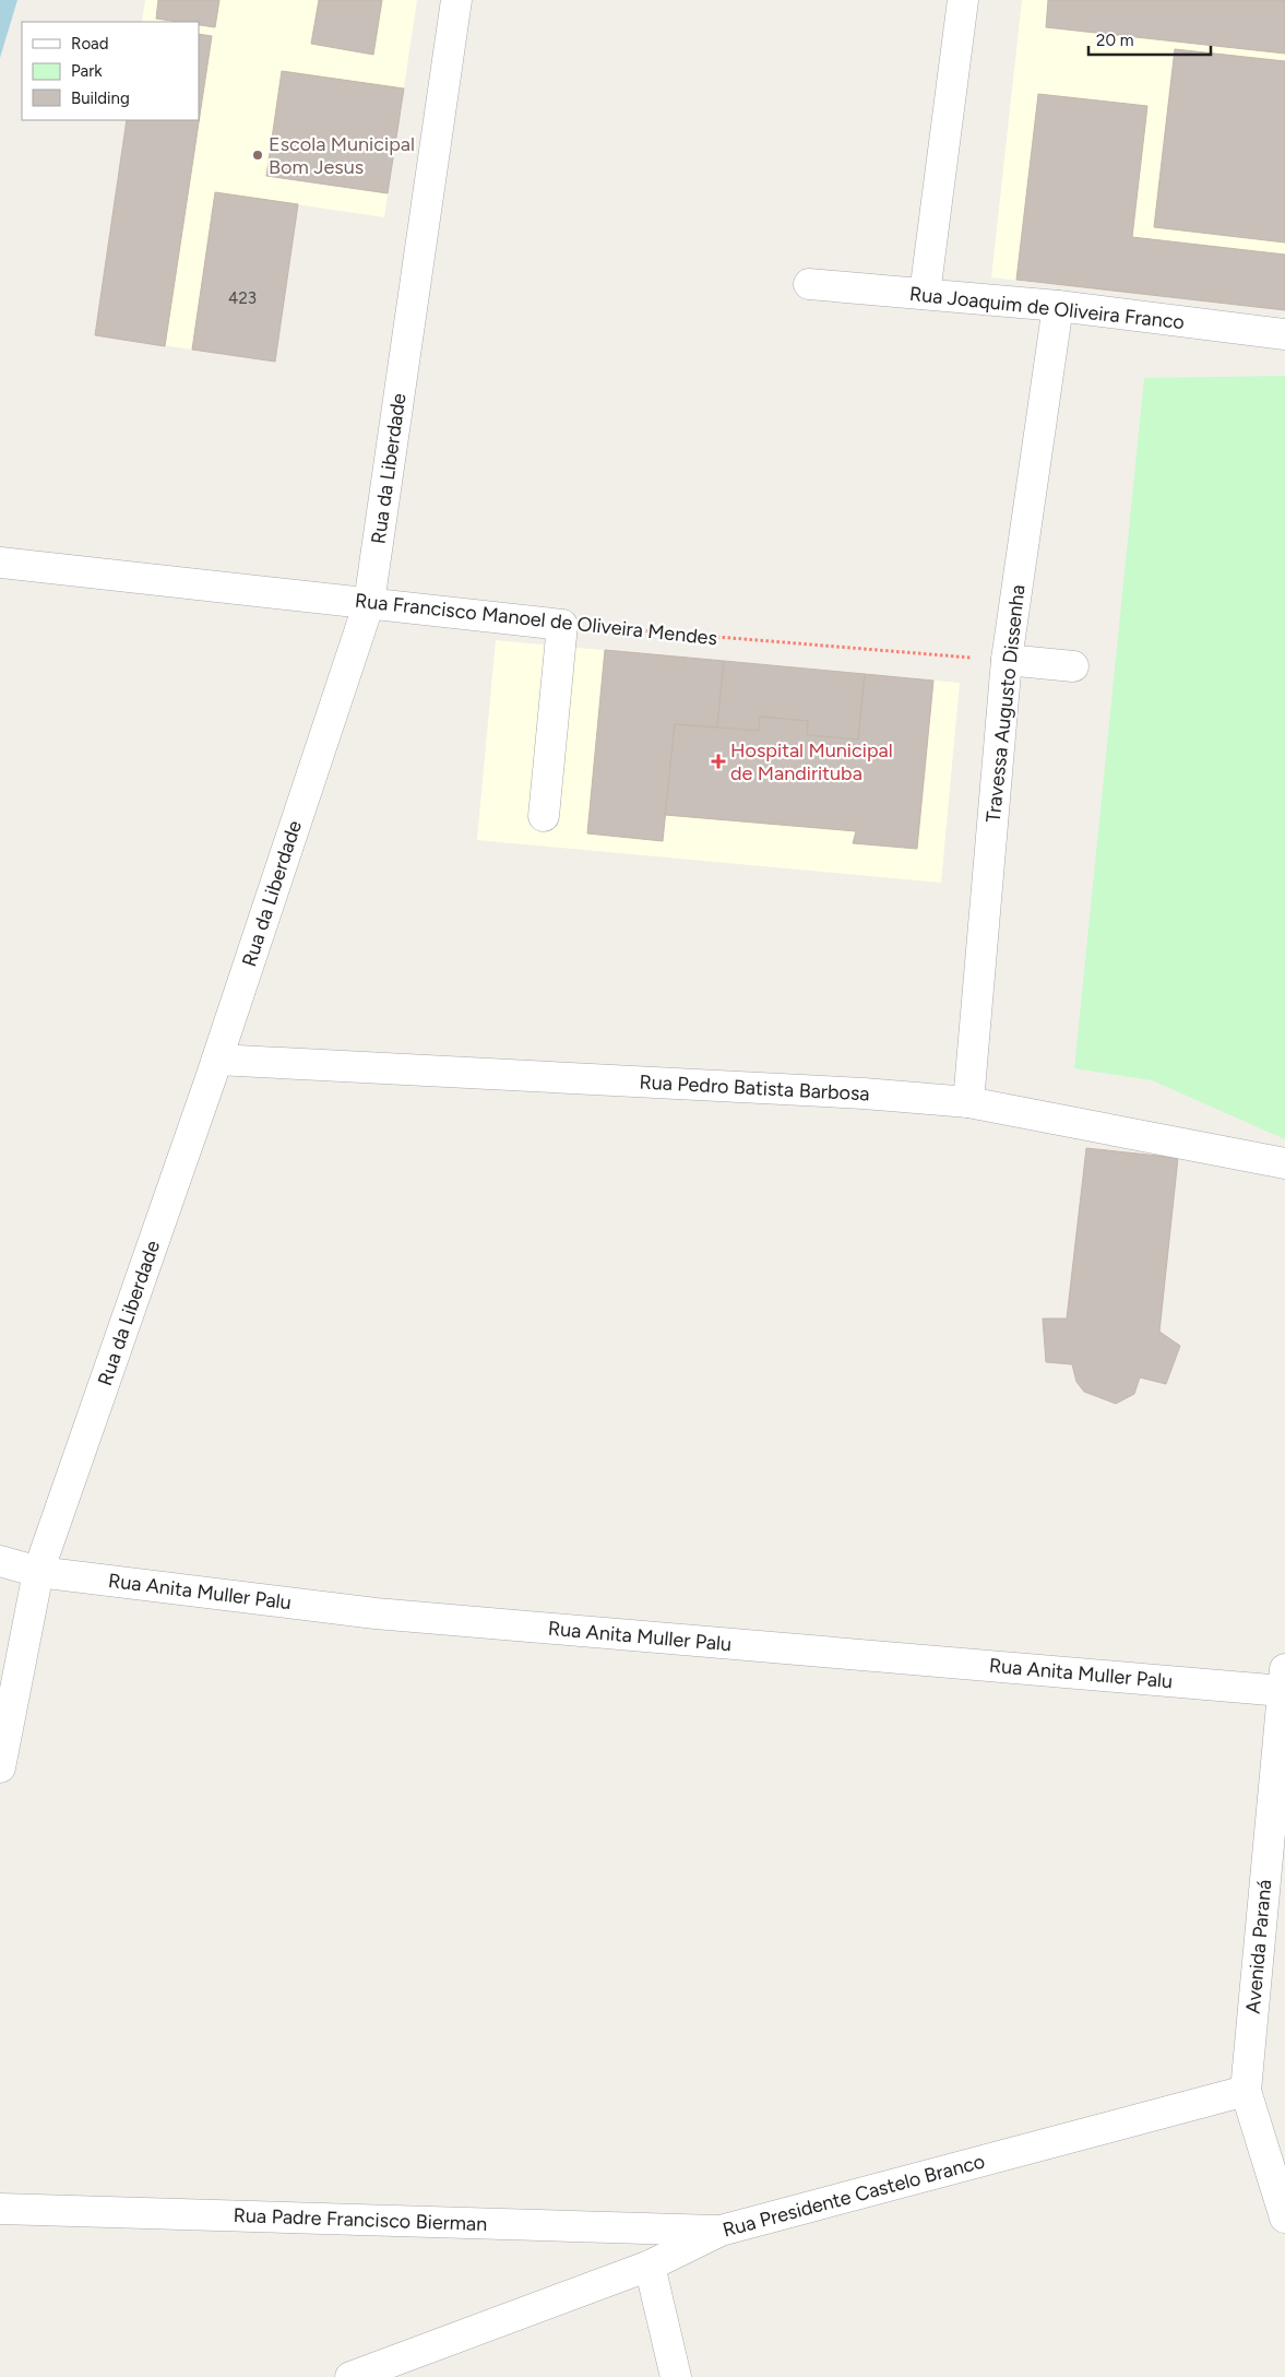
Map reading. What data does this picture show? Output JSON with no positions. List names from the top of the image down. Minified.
{"streets":{"street":["Rua Joaquim de Oliveira Franco","Rua da Liberdade","Rua Francisco Manoel de Oliveira Mendes","Travessa Augusto Dissenha","Rua Pedro Batista Barbosa","Rua Anita Muller Palu","Avenida Paraná","Rua Presidente Castelo Branco","Rua Padre Francisco Bierman"]},"crossings":[["Rua Joaquim de Oliveira Franco","Travessa Augusto Dissenha"],["Rua da Liberdade","Rua Francisco Manoel de Oliveira Mendes"],["Rua da Liberdade","Rua Pedro Batista Barbosa"],["Rua da Liberdade","Rua Anita Muller Palu"],["Rua Francisco Manoel de Oliveira Mendes","Travessa Augusto Dissenha"],["Travessa Augusto Dissenha","Rua Pedro Batista Barbosa"],["Rua Anita Muller Palu","Avenida Paraná"],["Avenida Paraná","Rua Presidente Castelo Branco"],["Rua Presidente Castelo Branco","Rua Padre Francisco Bierman"]],"places":{"other":["Escola Municipal Bom Jesus"],"health":["Hospital Municipal de Mandirituba"]},"house_numbers":["423"],"legend":["Road","Park","Building"],"scale_bar":"20 m"}
